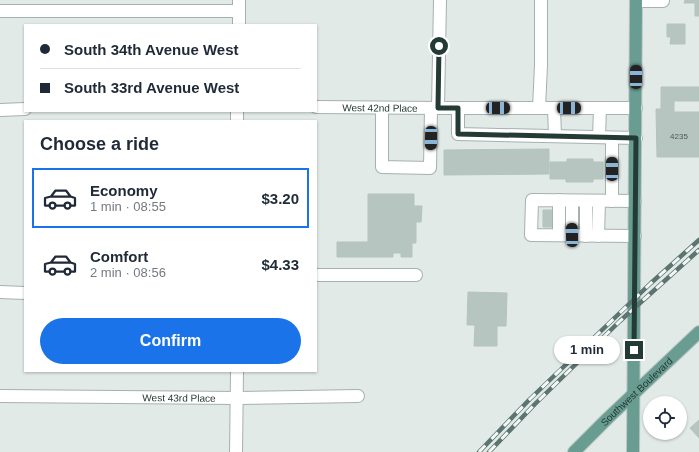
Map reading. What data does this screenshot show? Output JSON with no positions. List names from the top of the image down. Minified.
{"streets":{"main road":["Southwest Boulevard"],"street":["West 42nd Place","West 43rd Place"]},"house_numbers":["4235"],"page":{"banner":["South 34th Avenue West","South 33rd Avenue West"],"heading":"Choose a ride","list":[{"name":"Economy","note":"1 min · 08:55","value":"$3.20"},{"name":"Comfort","note":"2 min · 08:56","value":"$4.33"}],"buttons":"Confirm","bubble":"1 min"}}
